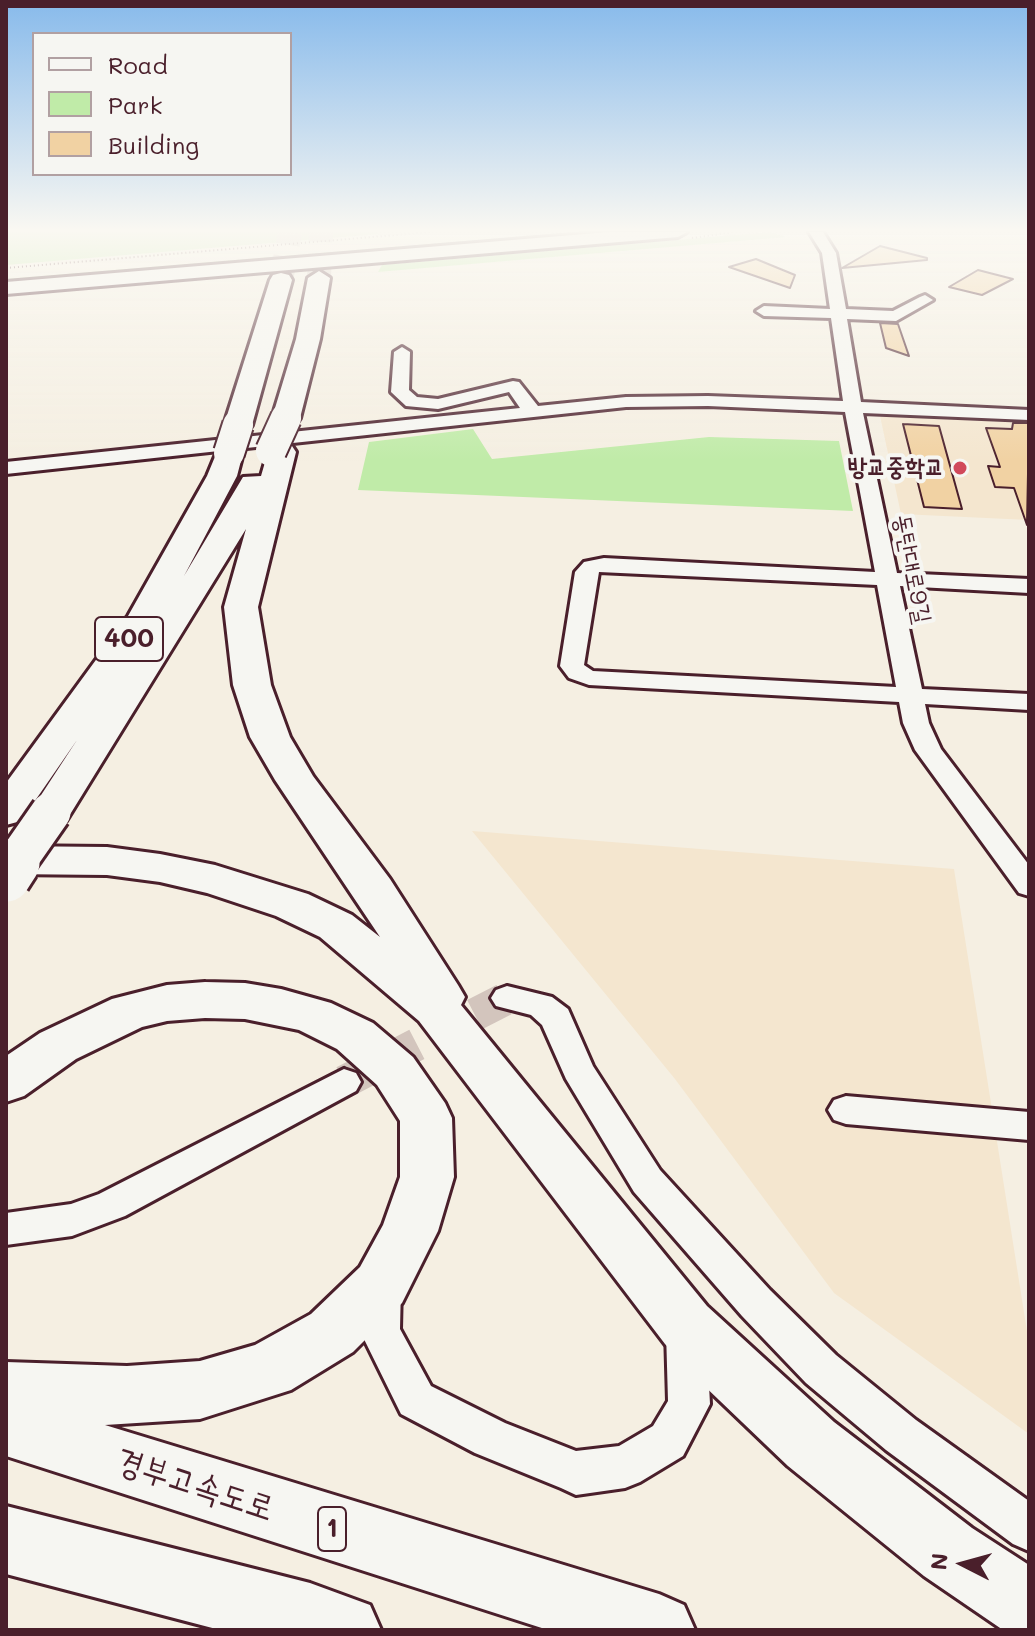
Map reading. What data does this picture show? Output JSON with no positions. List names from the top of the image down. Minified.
{"streets":{"highway":["400","경부고속도로","1"],"street":["동탄대로9길"]},"places":["방교중학교"],"legend":["Road","Park","Building"],"north":"left"}
